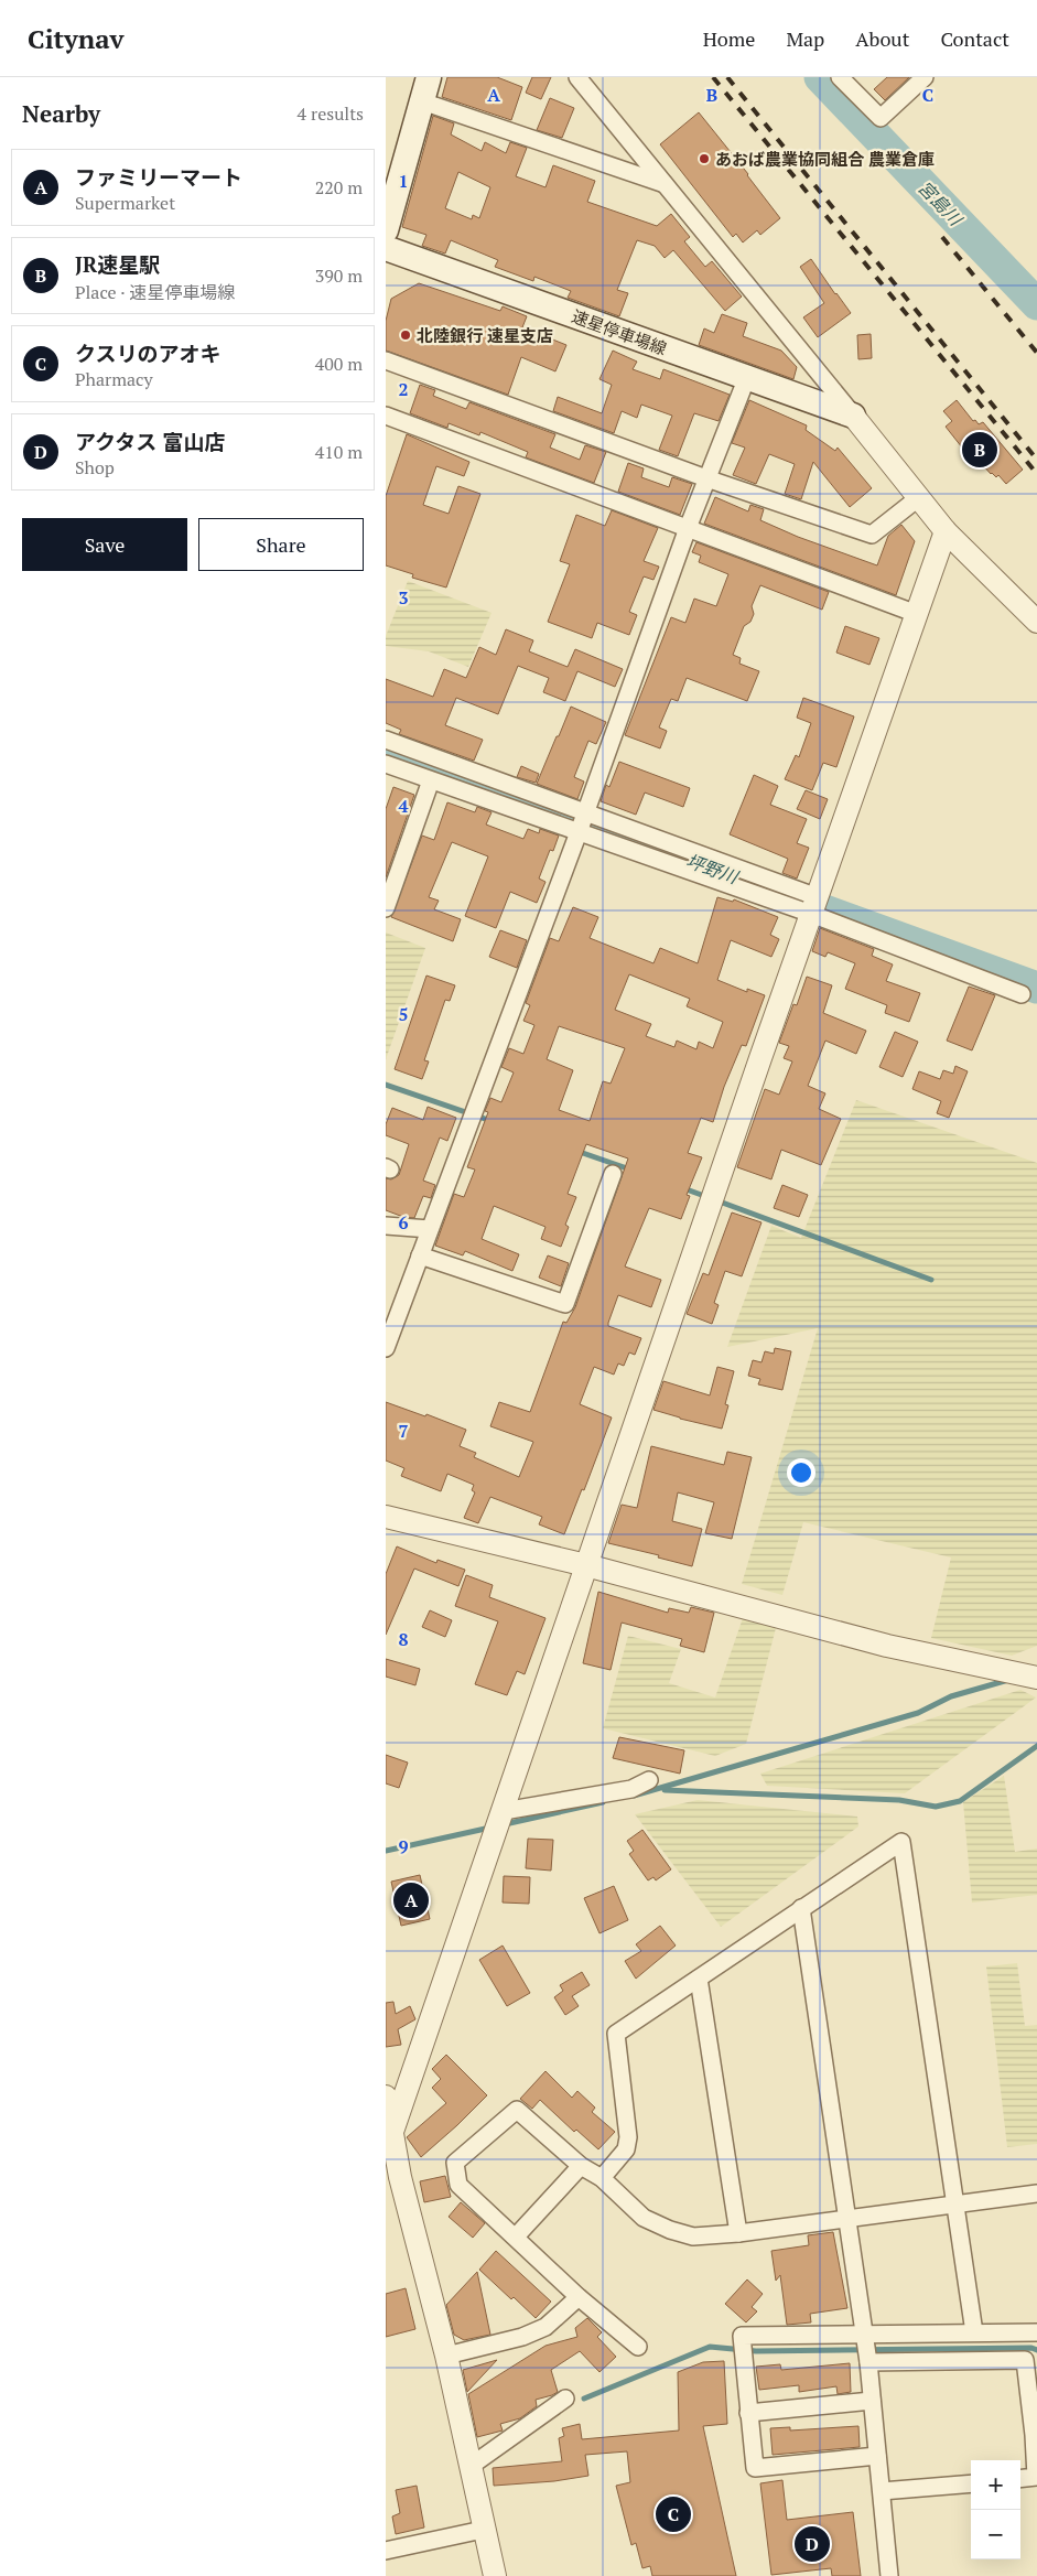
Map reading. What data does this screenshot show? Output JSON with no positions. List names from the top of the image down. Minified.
{"streets":{"main road":["速星停車場線"]},"water":["宮島川","坪野川"],"places":["あおば農業協同組合 農業倉庫","北陸銀行 速星支店"],"page":{"header":"Citynav","nav":["Home","Map","About","Contact"],"heading":["Nearby","4 results"],"list":[{"mark":"A","name":"ファミリーマート","note":"Supermarket","value":"220 m"},{"mark":"B","name":"JR速星駅","note":"Place · 速星停車場線","value":"390 m"},{"mark":"C","name":"クスリのアオキ","note":"Pharmacy","value":"400 m"},{"mark":"D","name":"アクタス 富山店","note":"Shop","value":"410 m"}],"pins":["B","A","C","D"],"buttons":["Save","Share"],"map_buttons":["+","−"]},"grid":{"columns":["A","B","C"],"rows":["1","2","3","4","5","6","7","8","9"]}}
